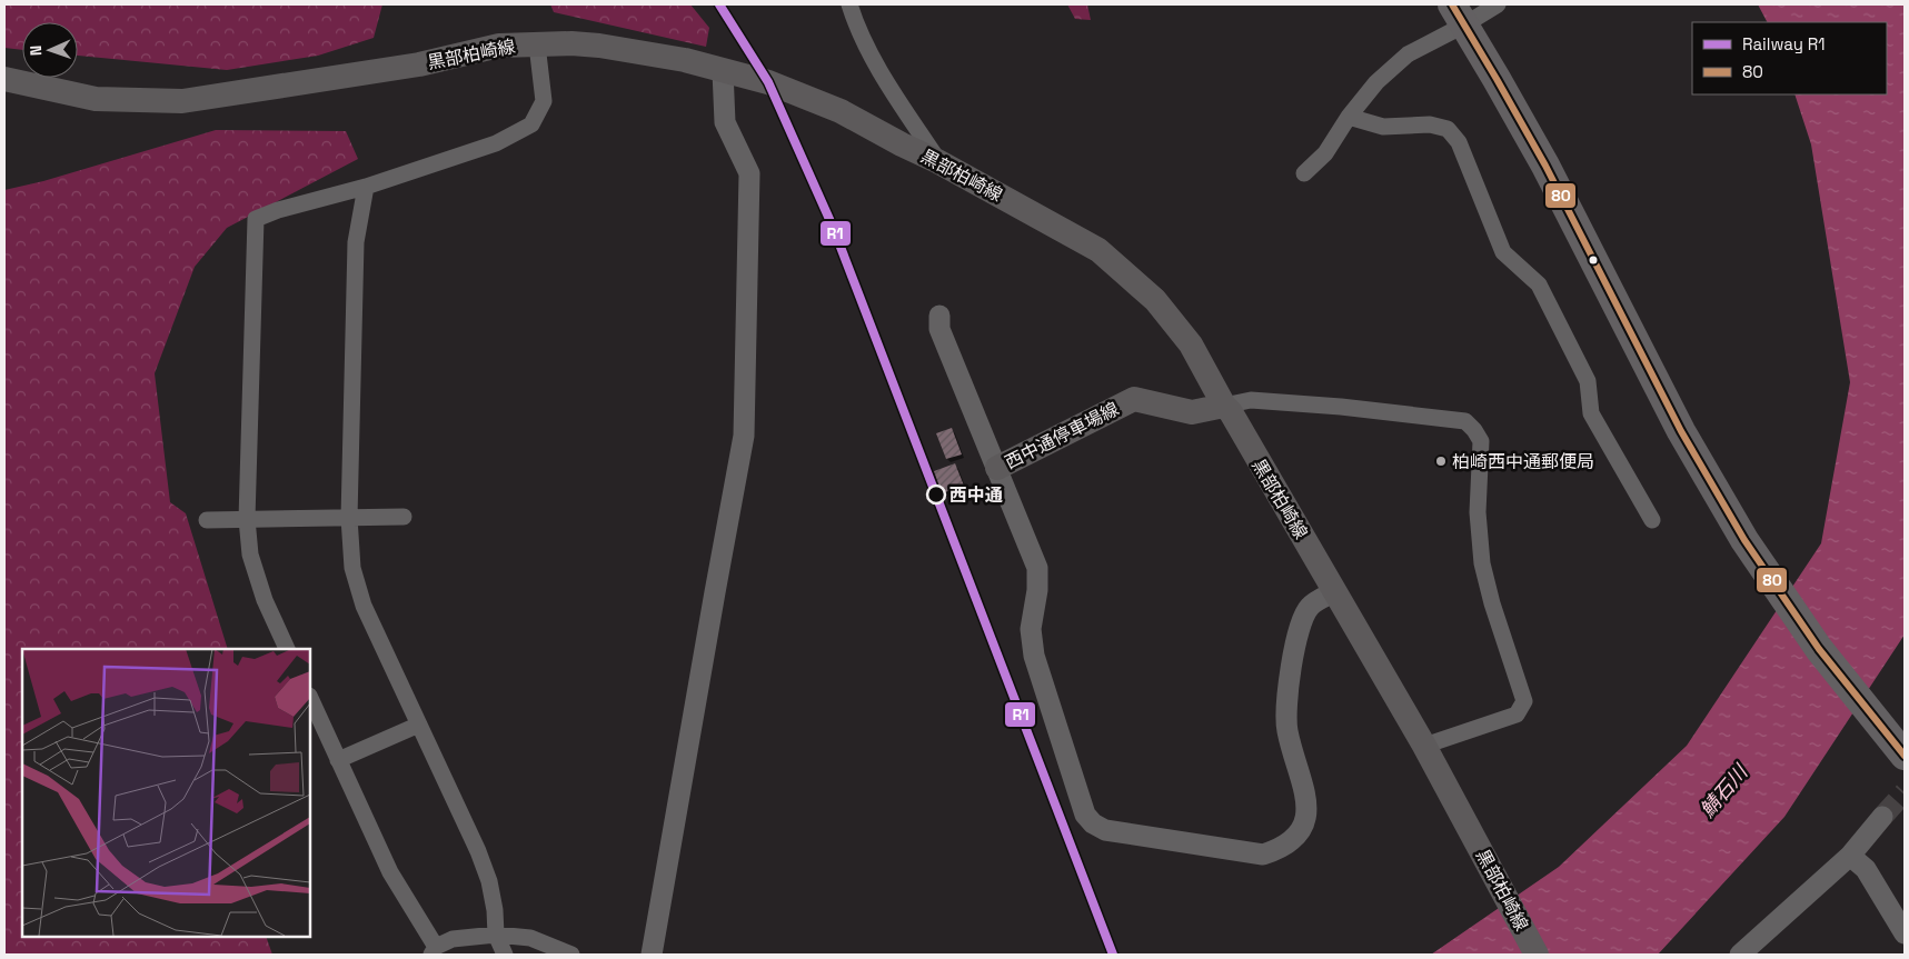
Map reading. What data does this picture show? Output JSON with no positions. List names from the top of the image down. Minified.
{"streets":{"main road":["黒部柏崎線","西中通停車場線"]},"crossings":[["黒部柏崎線","西中通停車場線"]],"water":["鯖石川"],"places":["柏崎西中通郵便局","西中通"],"lines":["rail line R1","transit line 80"],"legend":["Railway R1","80"],"north":"left"}
